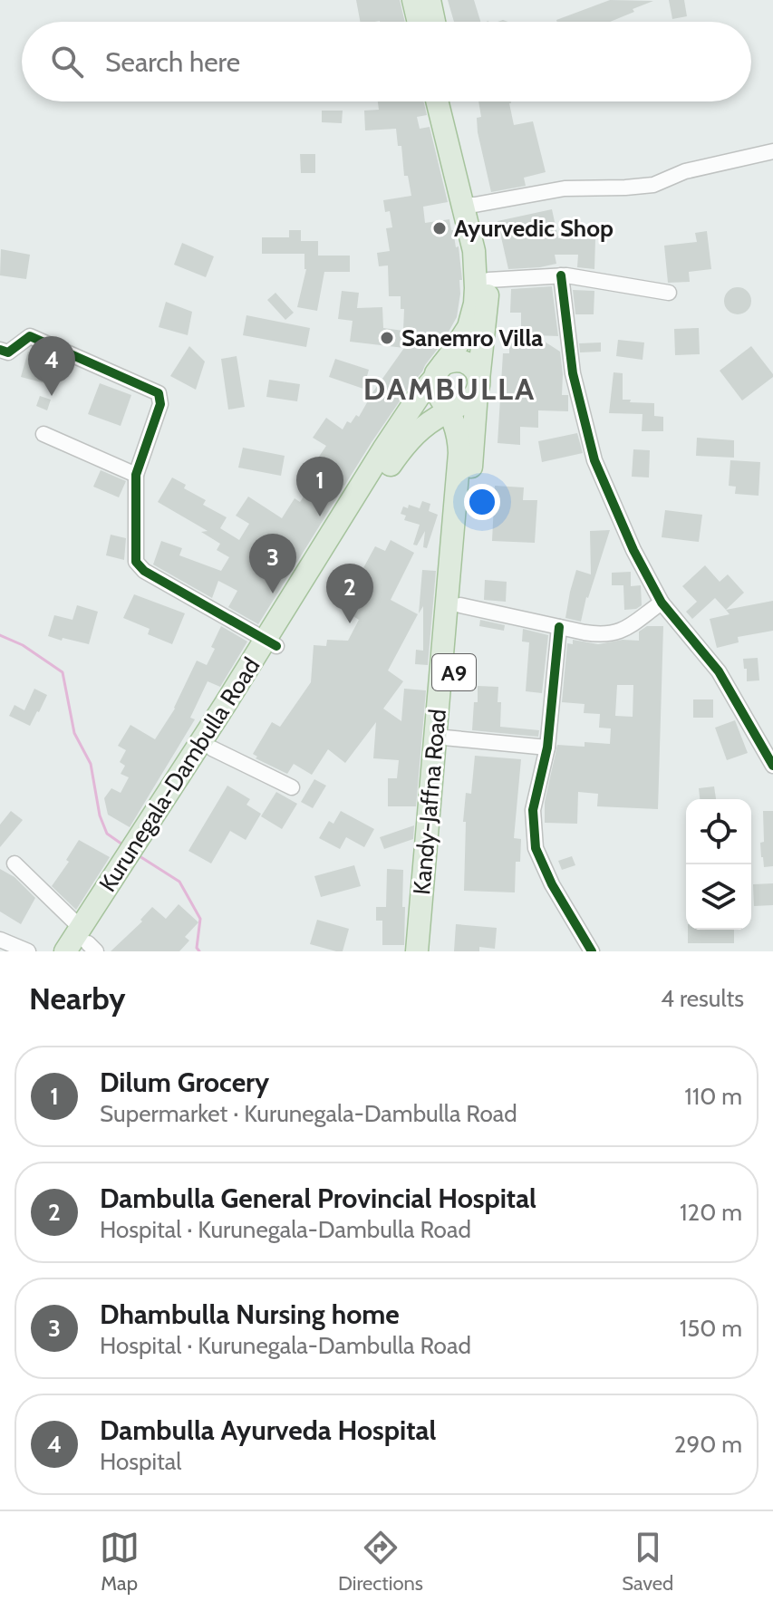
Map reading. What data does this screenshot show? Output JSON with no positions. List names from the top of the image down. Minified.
{"streets":{"highway":["A9","Kurunegala-Dambulla Road","Kandy-Jaffna Road"]},"crossings":[["Kurunegala-Dambulla Road","Kandy-Jaffna Road"]],"districts":["DAMBULLA"],"places":["Ayurvedic Shop","Sanemro Villa"],"page":{"search":"Search here","pins":["4","1","3","2"],"heading":["Nearby","4 results"],"list":[{"mark":"1","name":"Dilum Grocery","note":"Supermarket · Kurunegala-Dambulla Road","value":"110 m"},{"mark":"2","name":"Dambulla General Provincial Hospital","note":"Hospital · Kurunegala-Dambulla Road","value":"120 m"},{"mark":"3","name":"Dhambulla Nursing home","note":"Hospital · Kurunegala-Dambulla Road","value":"150 m"},{"mark":"4","name":"Dambulla Ayurveda Hospital","note":"Hospital","value":"290 m"}],"nav":["Map","Directions","Saved"]}}
